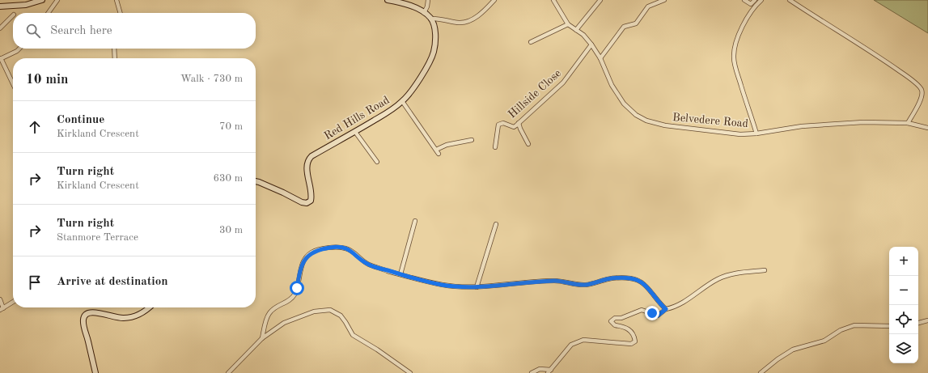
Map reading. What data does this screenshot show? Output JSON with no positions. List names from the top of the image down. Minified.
{"streets":{"main road":["Red Hills Road"],"street":["Hillside Close","Belvedere Road"]},"crossings":[["Hillside Close","Belvedere Road"]],"page":{"search":"Search here","heading":["10 min","Walk · 730 m"],"list":[["Continue","Kirkland Crescent","70 m"],["Turn right","Kirkland Crescent","630 m"],["Turn right","Stanmore Terrace","30 m"],"Arrive at destination"],"map_buttons":["+","−"]}}
